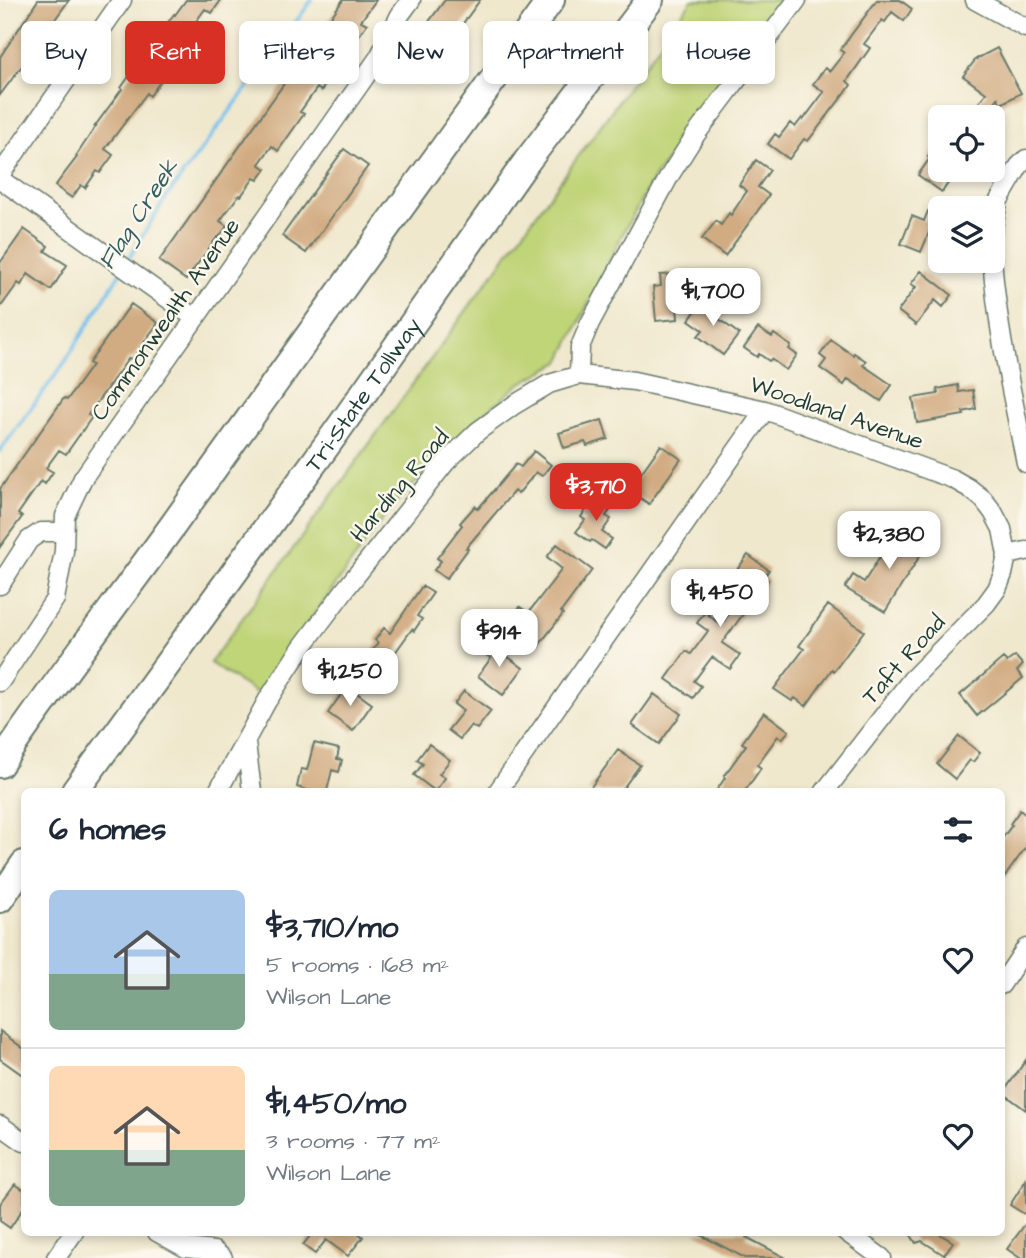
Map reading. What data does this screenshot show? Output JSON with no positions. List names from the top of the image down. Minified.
{"streets":{"highway":["Tri-State Tollway"],"street":["Commonwealth Avenue","Woodland Avenue","Harding Road","Taft Road"]},"crossings":[["Woodland Avenue","Harding Road"],["Woodland Avenue","Taft Road"]],"water":["Flag Creek"],"page":{"chip":["Buy","Rent","Filters","New","Apartment","House"],"price":["$1,700","$3,710","$2,380","$1,450","$914","$1,250"],"heading":"6 homes","list":[{"name":"$3,710/mo","note":"5 rooms · 168 m² · Wilson Lane"},{"name":"$1,450/mo","note":"3 rooms · 77 m² · Wilson Lane"}]}}
